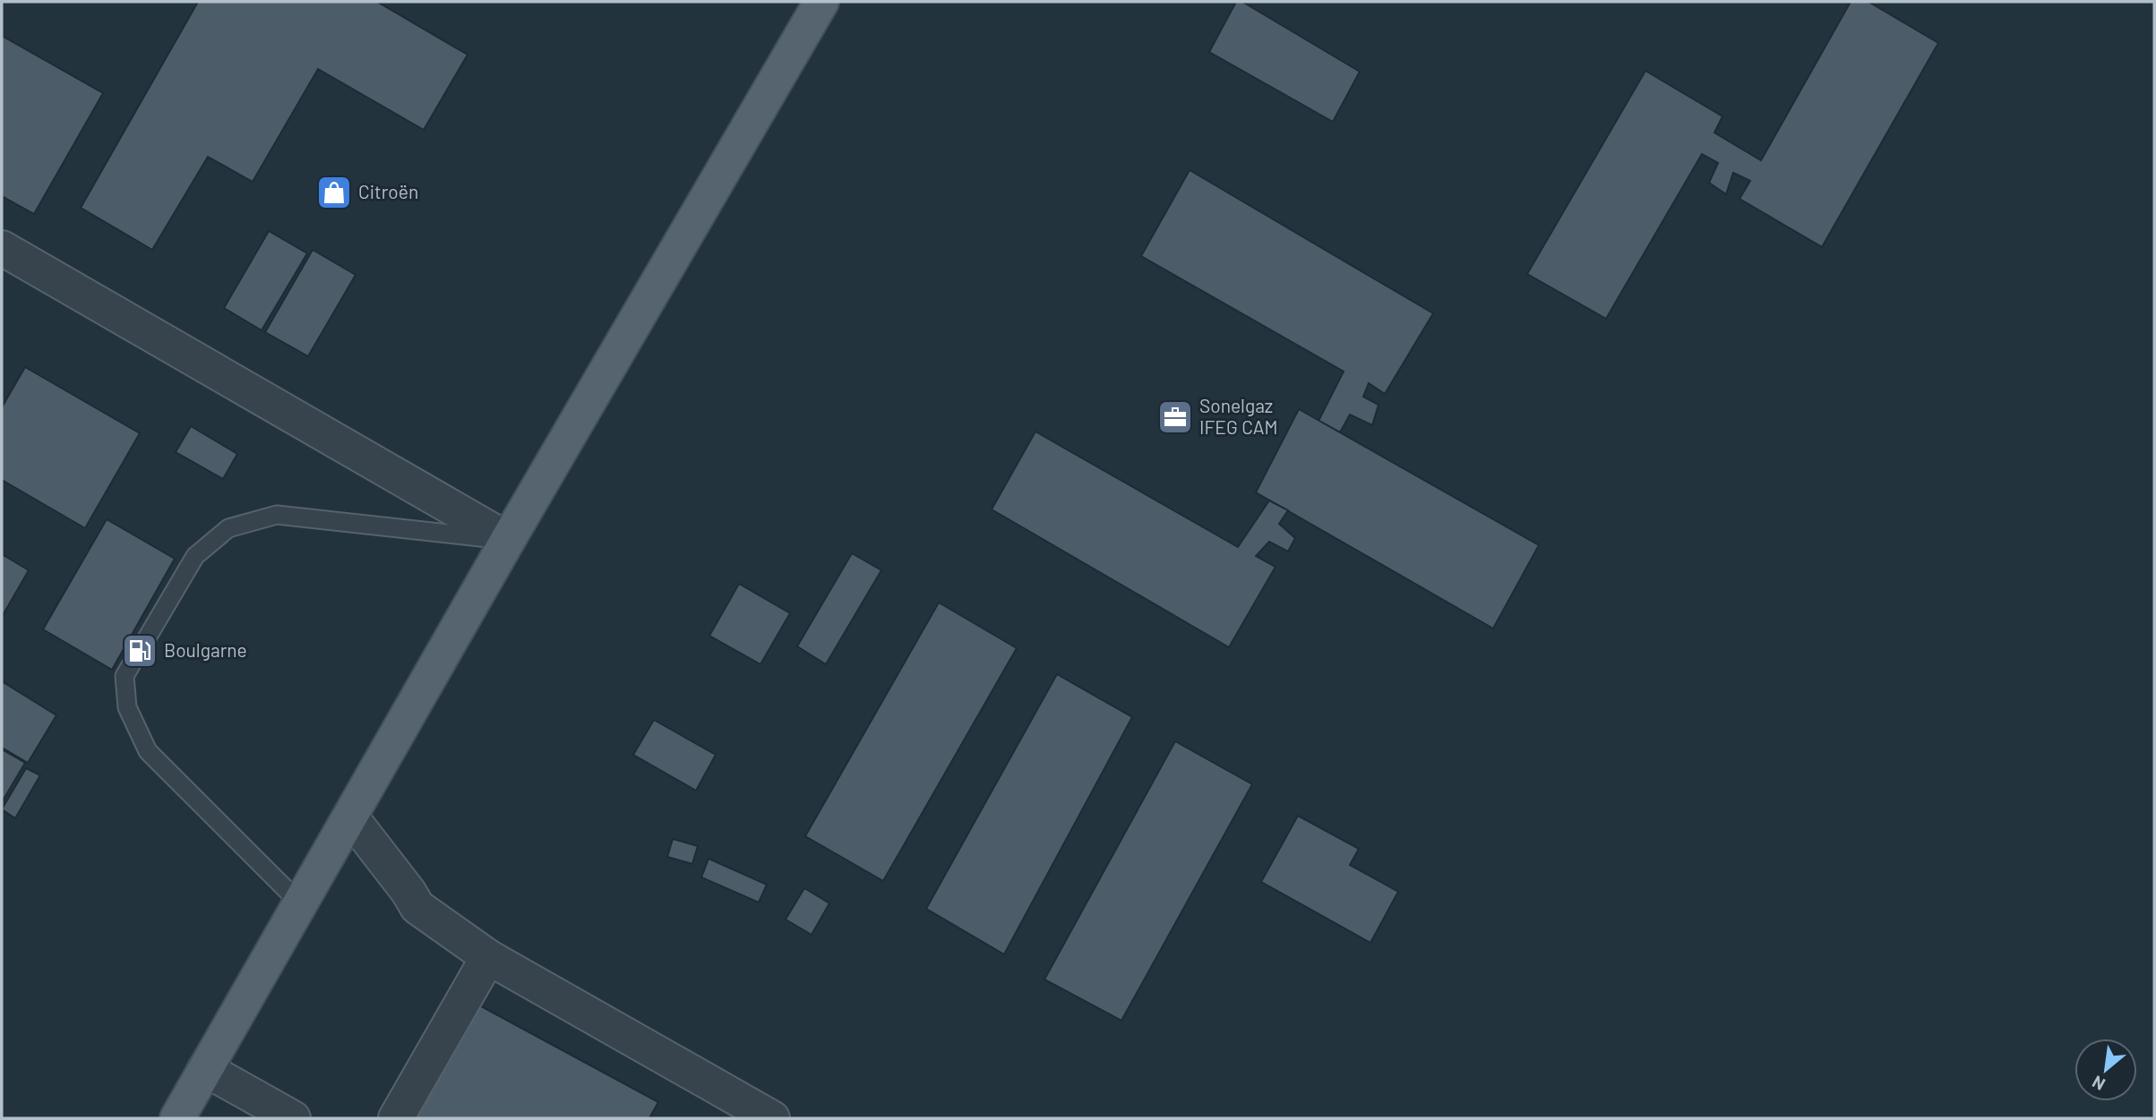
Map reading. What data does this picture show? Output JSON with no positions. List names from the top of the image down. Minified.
{"places":{"shop":["Citroën"],"office":["Sonelgaz IFEG CAM"],"fuel station":["Boulgarne"]},"north":"bottom left"}
